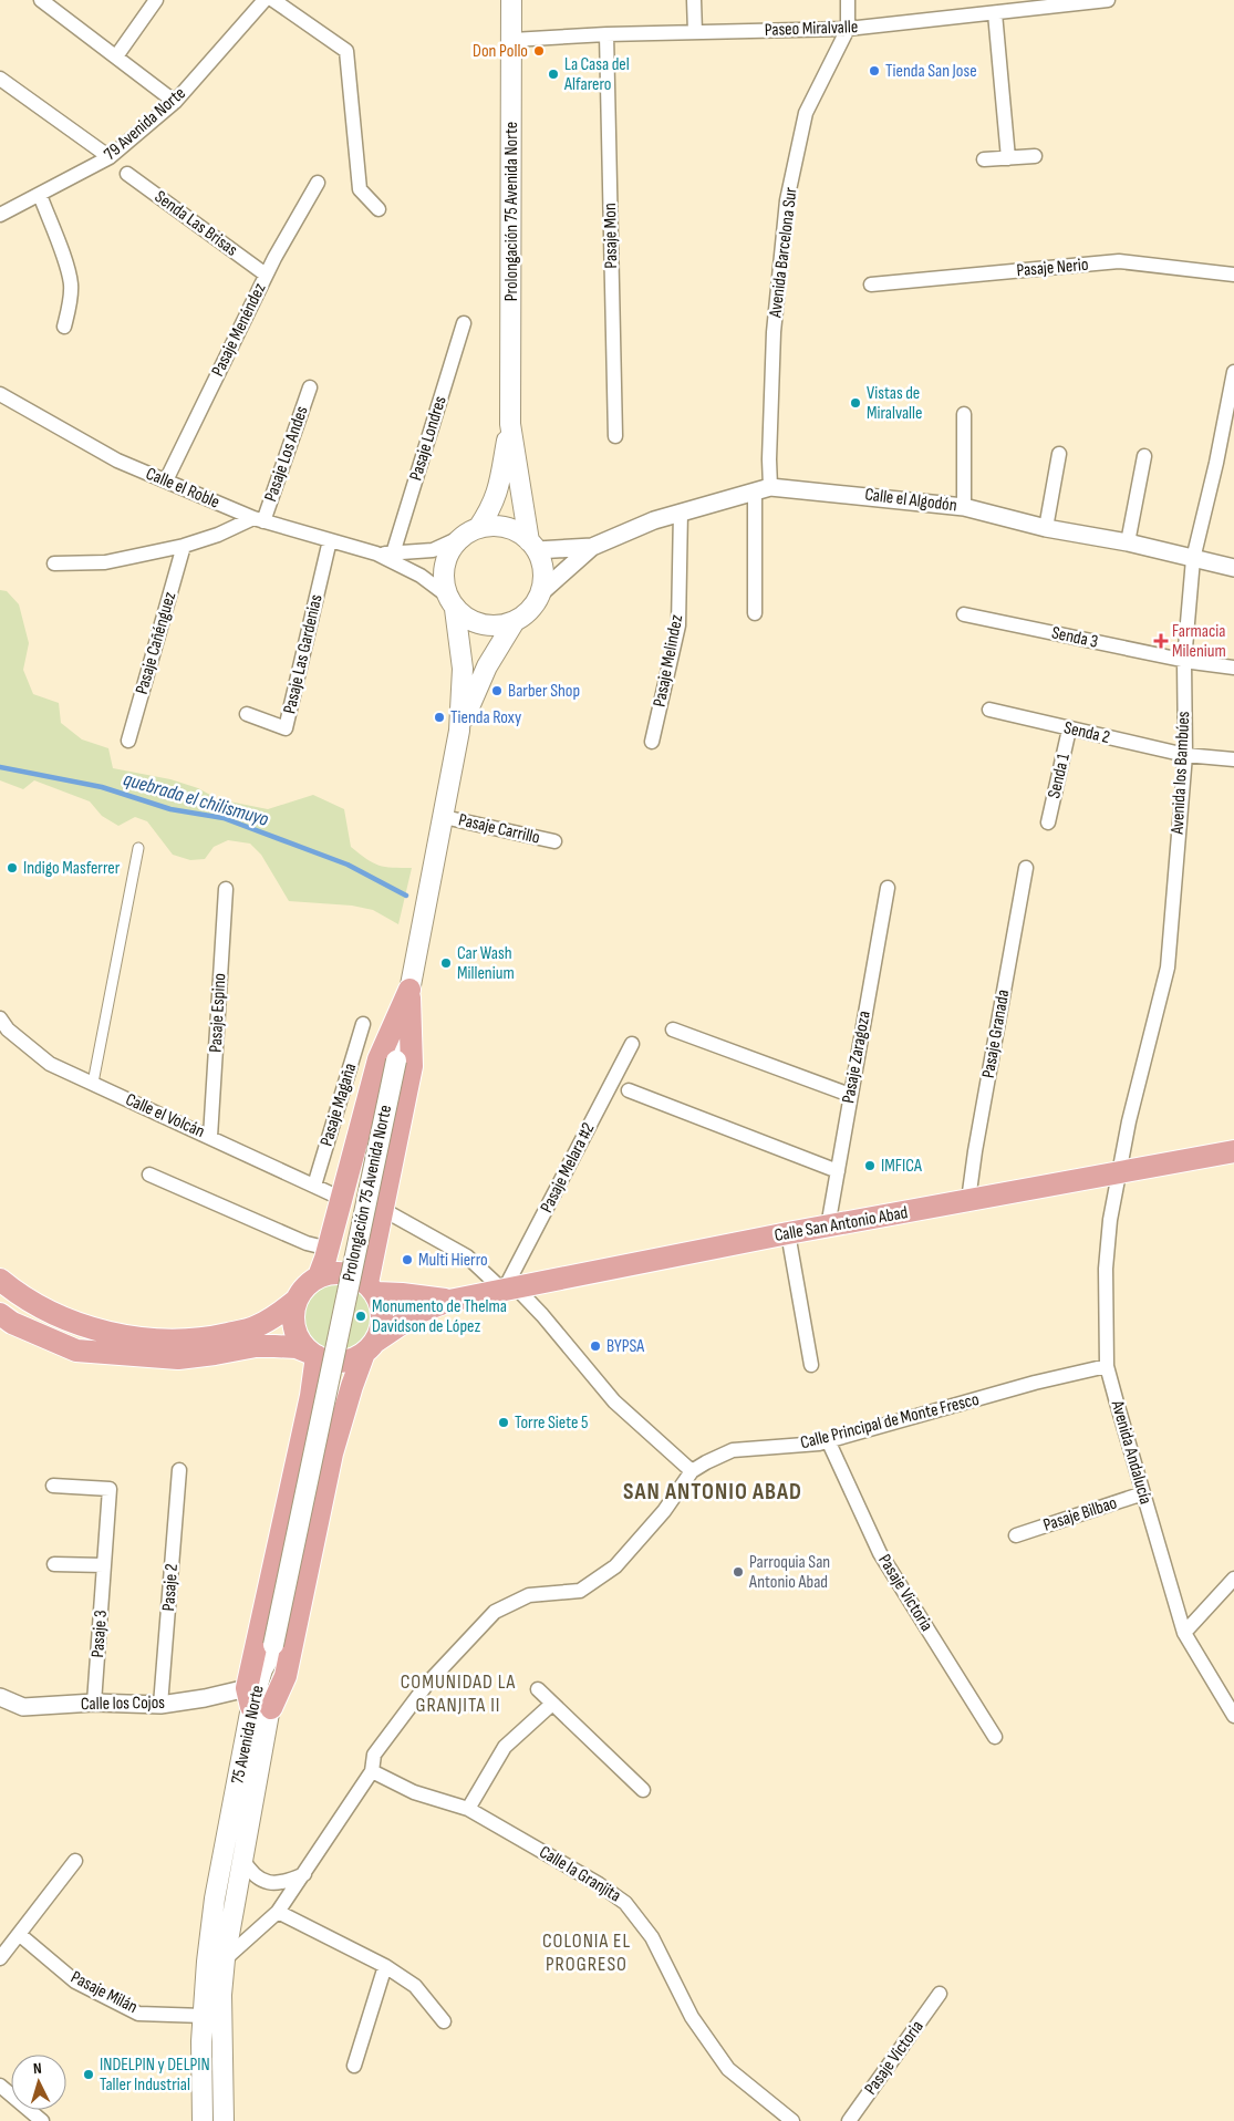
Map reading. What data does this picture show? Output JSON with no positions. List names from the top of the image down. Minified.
{"streets":{"main road":["Prolongación 75 Avenida Norte","Calle San Antonio Abad","75 Avenida Norte"],"street":["Paseo Miralvalle","79 Avenida Norte","Senda Las Brisas","Pasaje Mon","Avenida Barcelona Sur","Pasaje Nerio","Pasaje Menéndez","Pasaje Londres","Pasaje Los Andes","Calle el Roble","Calle el Algodón","Senda 3","Pasaje Cañénguez","Pasaje Las Gardenias","Pasaje Melindez","Senda 2","Avenida los Bambúes","Senda 1","Pasaje Carrillo","Pasaje Espino","Pasaje Granada","Pasaje Zaragoza","Pasaje Magaña","Calle el Volcán","Pasaje Melara #2","Calle Principal de Monte Fresco","Avenida Andalucía","Pasaje Bilbao","Pasaje 2","Pasaje Victoria","Pasaje 3","Calle los Cojos","Calle la Granjita","Pasaje Milán"]},"crossings":[["Paseo Miralvalle","Prolongación 75 Avenida Norte"],["Paseo Miralvalle","Pasaje Mon"],["Paseo Miralvalle","Avenida Barcelona Sur"],["Prolongación 75 Avenida Norte","Calle el Roble"],["Prolongación 75 Avenida Norte","Calle el Algodón"],["Prolongación 75 Avenida Norte","Pasaje Carrillo"],["Prolongación 75 Avenida Norte","75 Avenida Norte"],["Senda Las Brisas","Pasaje Menéndez"],["Avenida Barcelona Sur","Calle el Algodón"],["Pasaje Menéndez","Calle el Roble"],["Pasaje Londres","Calle el Roble"],["Pasaje Los Andes","Calle el Roble"],["Calle el Roble","Calle el Algodón"],["Calle el Roble","Pasaje Las Gardenias"],["Calle el Algodón","Pasaje Melindez"],["Calle el Algodón","Avenida los Bambúes"],["Senda 3","Avenida los Bambúes"],["Senda 2","Avenida los Bambúes"],["Senda 2","Senda 1"],["Avenida los Bambúes","Calle San Antonio Abad"],["Avenida los Bambúes","Avenida Andalucía"],["Pasaje Espino","Calle el Volcán"],["Pasaje Granada","Calle San Antonio Abad"],["Pasaje Zaragoza","Calle San Antonio Abad"],["Pasaje Magaña","Calle el Volcán"],["Pasaje Melara #2","Calle San Antonio Abad"],["Calle San Antonio Abad","Avenida Andalucía"],["Calle Principal de Monte Fresco","Avenida Andalucía"],["Calle Principal de Monte Fresco","Pasaje Victoria"],["Calle Principal de Monte Fresco","75 Avenida Norte"],["Calle Principal de Monte Fresco","Calle la Granjita"],["Avenida Andalucía","Pasaje Bilbao"],["Pasaje 2","Calle los Cojos"],["Pasaje 3","Calle los Cojos"],["Calle los Cojos","75 Avenida Norte"],["75 Avenida Norte","Pasaje Milán"]],"districts":["SAN ANTONIO ABAD","COMUNIDAD LA GRANJITA II","COLONIA EL PROGRESO"],"water":["quebrada el chilismuyo"],"places":{"other":["Don Pollo","Tienda San Jose","La Casa del Alfarero","Vistas de Miralvalle","Barber Shop","Tienda Roxy","Indigo Masferrer","Car Wash Millenium","IMFICA","Multi Hierro","Monumento de Thelma Davidson de López","BYPSA","Torre Siete 5","Parroquia San Antonio Abad","INDELPIN y DELPIN Taller Industrial"],"health":["Farmacia Milenium"]},"north":"top"}
